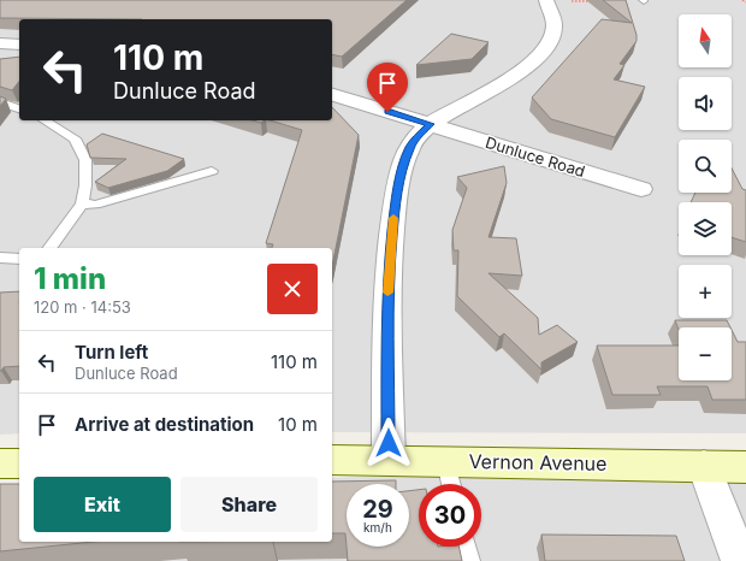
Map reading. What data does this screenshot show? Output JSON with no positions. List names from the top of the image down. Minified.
{"streets":{"street":["Dunluce Road","Vernon Avenue"]},"north":"top","page":{"map_buttons":["+","−"],"turn":["110 m","Dunluce Road"],"heading":["1 min","120 m · 14:53"],"list":[{"name":"Turn left","note":"Dunluce Road","value":"110 m"},{"name":"Arrive at destination","value":"10 m"}],"buttons":["Exit","Share"],"speed":"29 km/h","limit":"30"}}
